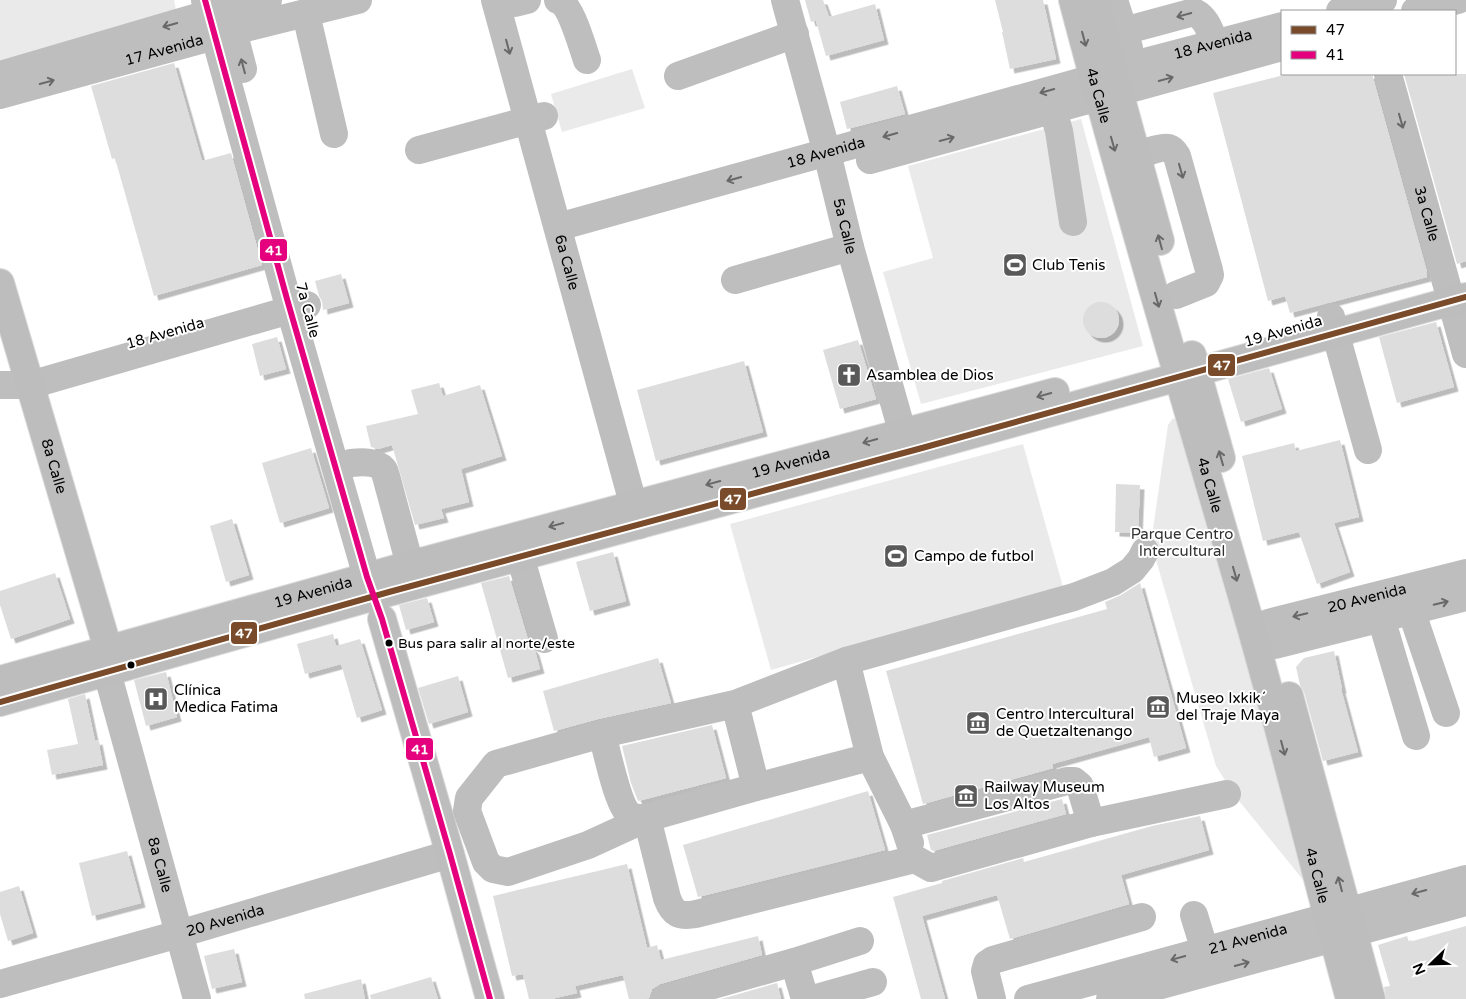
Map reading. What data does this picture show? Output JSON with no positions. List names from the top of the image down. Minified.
{"streets":{"main road":["4a Calle","7a Calle","19 Avenida","8a Calle"],"street":["18 Avenida","17 Avenida","3a Calle","5a Calle","6a Calle","20 Avenida","21 Avenida"]},"crossings":[["18 Avenida","4a Calle"],["18 Avenida","5a Calle"],["18 Avenida","6a Calle"],["18 Avenida","7a Calle"],["18 Avenida","8a Calle"],["17 Avenida","7a Calle"],["4a Calle","19 Avenida"],["4a Calle","20 Avenida"],["4a Calle","21 Avenida"],["3a Calle","19 Avenida"],["5a Calle","19 Avenida"],["6a Calle","19 Avenida"],["7a Calle","19 Avenida"],["7a Calle","20 Avenida"],["19 Avenida","8a Calle"],["8a Calle","20 Avenida"]],"one_way":["3a Calle"],"parks":["Parque Centro Intercultural"],"places":{"sports":["Club Tenis","Campo de futbol"],"church":["Asamblea de Dios"],"other":["Bus para salir al norte/este"],"hospital":["Clínica Medica Fatima"],"museum":["Museo Ixkik´ del Traje Maya","Centro Intercultural de Quetzaltenango","Railway Museum Los Altos"]},"lines":["transit line 41","transit line 47"],"legend":["47","41"],"north":"bottom left"}
